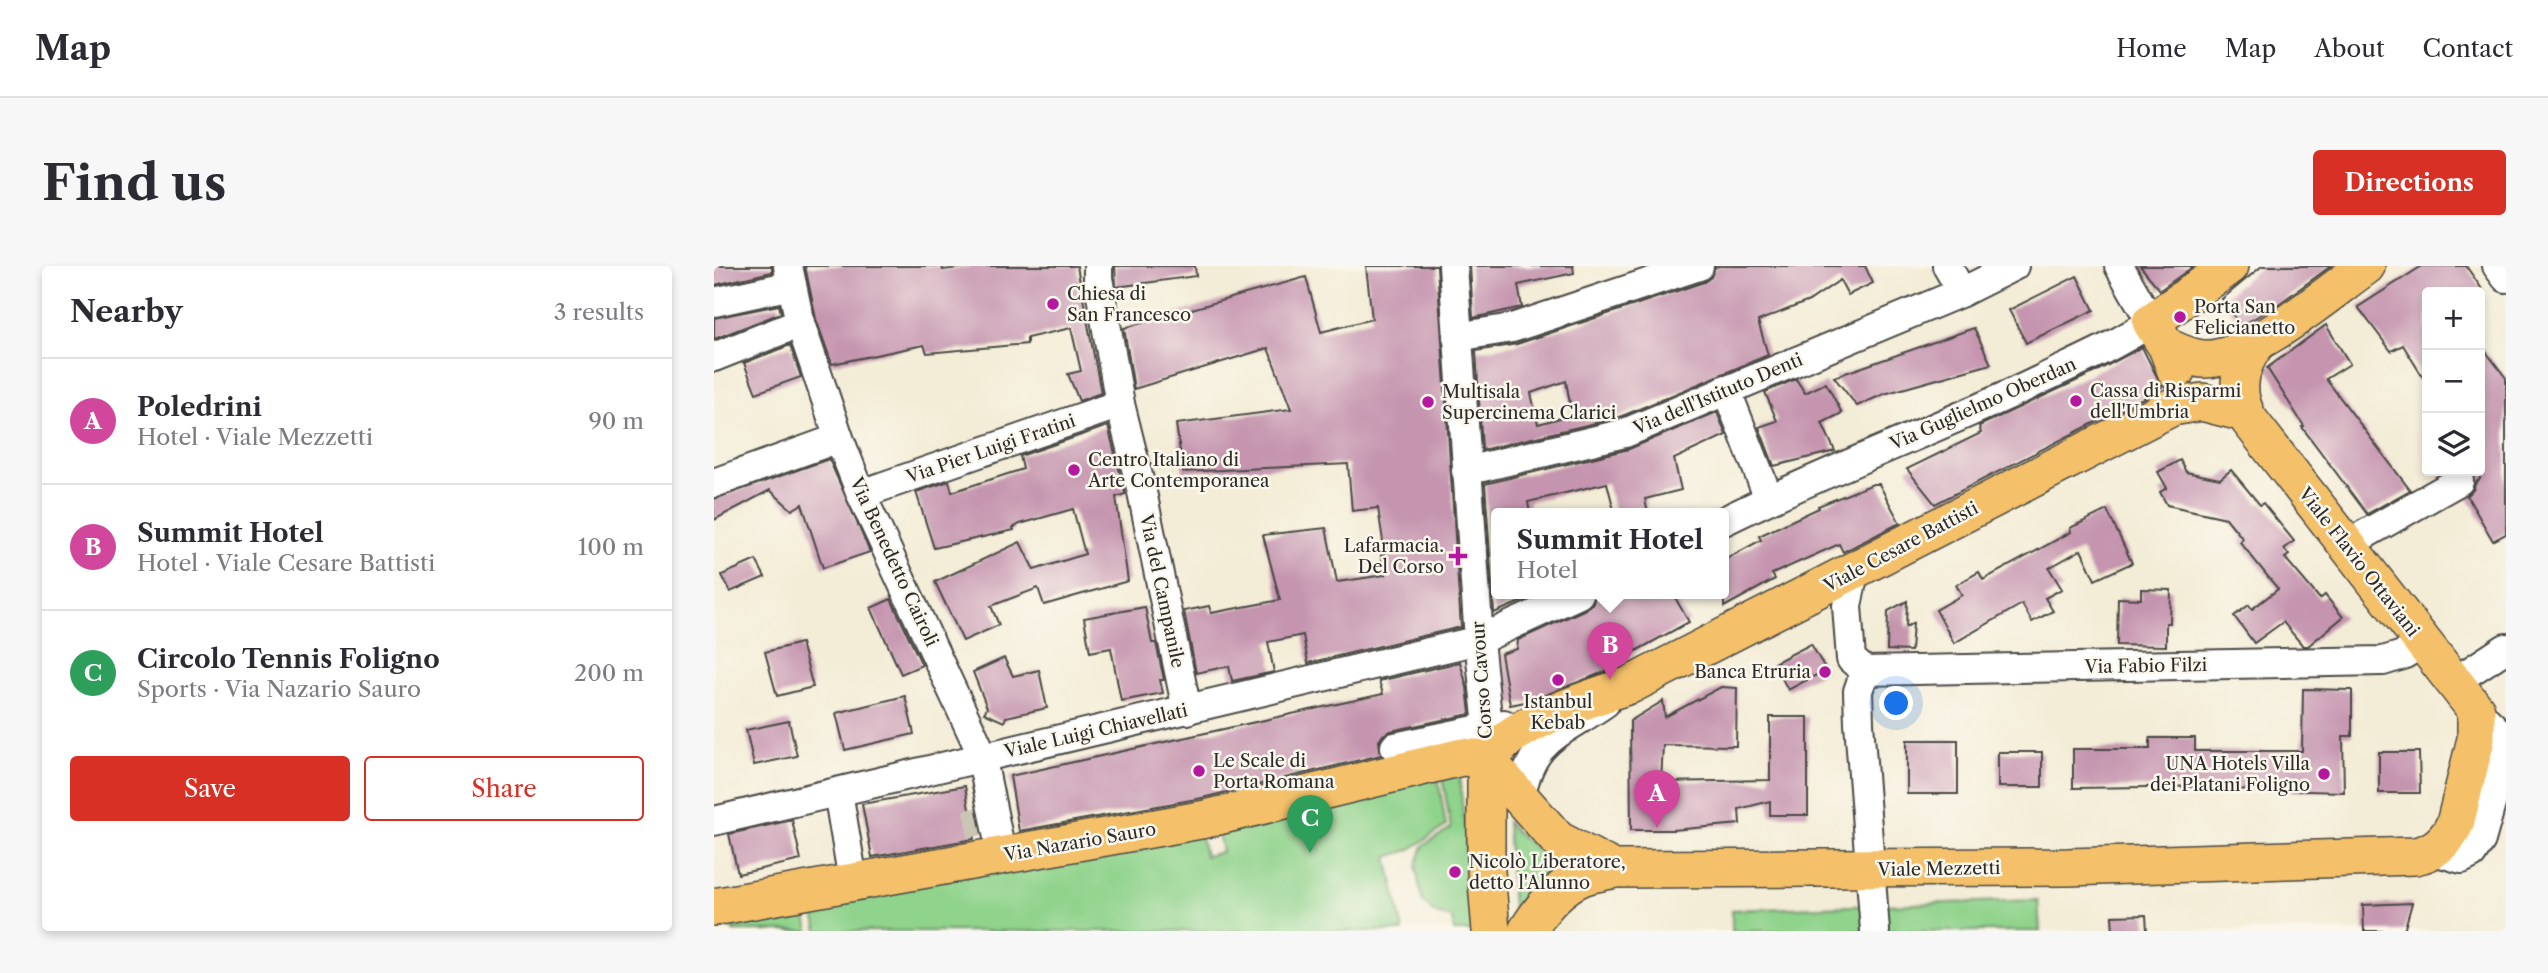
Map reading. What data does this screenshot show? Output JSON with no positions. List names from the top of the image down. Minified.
{"streets":{"main road":["Via Guglielmo Oberdan","Viale Cesare Battisti","Viale Flavio Ottaviani","Via Nazario Sauro","Viale Mezzetti"],"street":["Via dell'Istituto Denti","Via Pier Luigi Fratini","Via Benedetto Cairoli","Via del Campanile","Via Fabio Filzi","Corso Cavour","Viale Luigi Chiavellati"]},"crossings":[["Via dell'Istituto Denti","Corso Cavour"],["Via Pier Luigi Fratini","Via Benedetto Cairoli"],["Via Pier Luigi Fratini","Via del Campanile"],["Viale Cesare Battisti","Viale Flavio Ottaviani"],["Viale Cesare Battisti","Corso Cavour"],["Viale Cesare Battisti","Via Nazario Sauro"],["Viale Cesare Battisti","Viale Mezzetti"],["Via Benedetto Cairoli","Viale Luigi Chiavellati"],["Via Benedetto Cairoli","Via Nazario Sauro"],["Viale Flavio Ottaviani","Via Fabio Filzi"],["Viale Flavio Ottaviani","Viale Mezzetti"],["Via del Campanile","Viale Luigi Chiavellati"],["Corso Cavour","Viale Luigi Chiavellati"],["Corso Cavour","Via Nazario Sauro"],["Corso Cavour","Viale Mezzetti"],["Via Nazario Sauro","Viale Mezzetti"]],"places":{"other":["Chiesa di San Francesco","Porta San Felicianetto","Cassa di Risparmi dell'Umbria","Multisala Supercinema Clarici","Centro Italiano di Arte Contemporanea","Banca Etruria","Istanbul Kebab","Le Scale di Porta Romana","UNA Hotels Villa dei Platani Foligno","Nicolò Liberatore, detto l'Alunno"],"health":["Lafarmacia. Del Corso"]},"page":{"header":"Map","nav":["Home","Map","About","Contact"],"buttons":["Directions",["Save","Share"]],"title":"Find us","heading":["Nearby","3 results"],"map_buttons":["+","−"],"list":[{"mark":"A","name":"Poledrini","note":"Hotel · Viale Mezzetti","value":"90 m"},{"mark":"B","name":"Summit Hotel","note":"Hotel · Viale Cesare Battisti","value":"100 m"},{"mark":"C","name":"Circolo Tennis Foligno","note":"Sports · Via Nazario Sauro","value":"200 m"}],"popup":["Summit Hotel","Hotel"],"pins":["B","A","C"]}}
